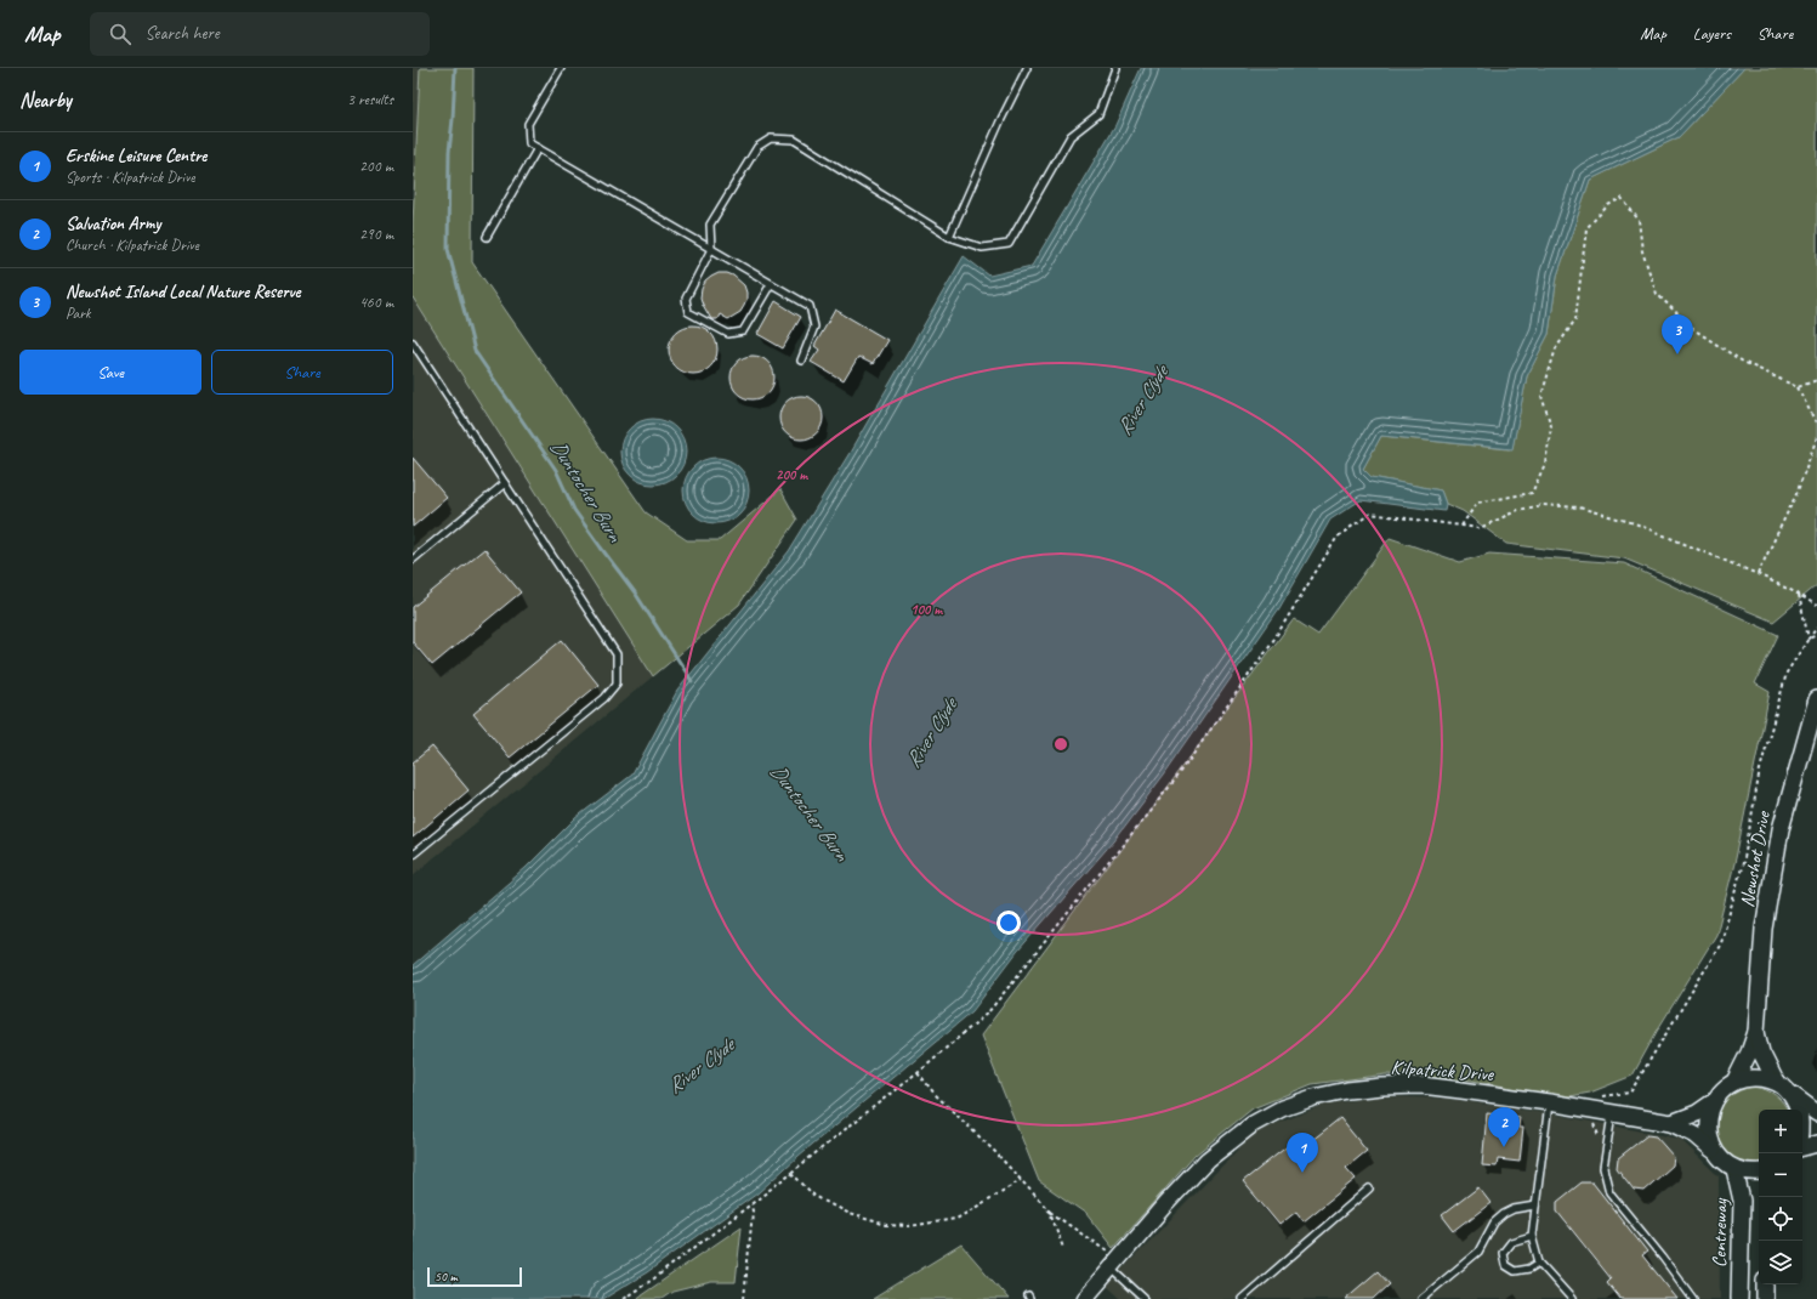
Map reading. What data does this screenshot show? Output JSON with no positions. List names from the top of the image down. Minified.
{"streets":{"street":["Newshot Drive","Kilpatrick Drive","Centreway"]},"crossings":[["Kilpatrick Drive","Centreway"]],"water":["River Clyde","Duntocher Burn"],"scale_bar":"50 m","page":{"header":"Map","search":"Search here","nav":["Map","Layers","Share"],"heading":["Nearby","3 results"],"list":[{"mark":"1","name":"Erskine Leisure Centre","note":"Sports · Kilpatrick Drive","value":"200 m"},{"mark":"2","name":"Salvation Army","note":"Church · Kilpatrick Drive","value":"290 m"},{"mark":"3","name":"Newshot Island Local Nature Reserve","note":"Park","value":"460 m"}],"pins":["3","2","1"],"buttons":["Save","Share"],"map_buttons":["+","−"],"scale":"50 m"},"rings":["200 m","100 m"]}
